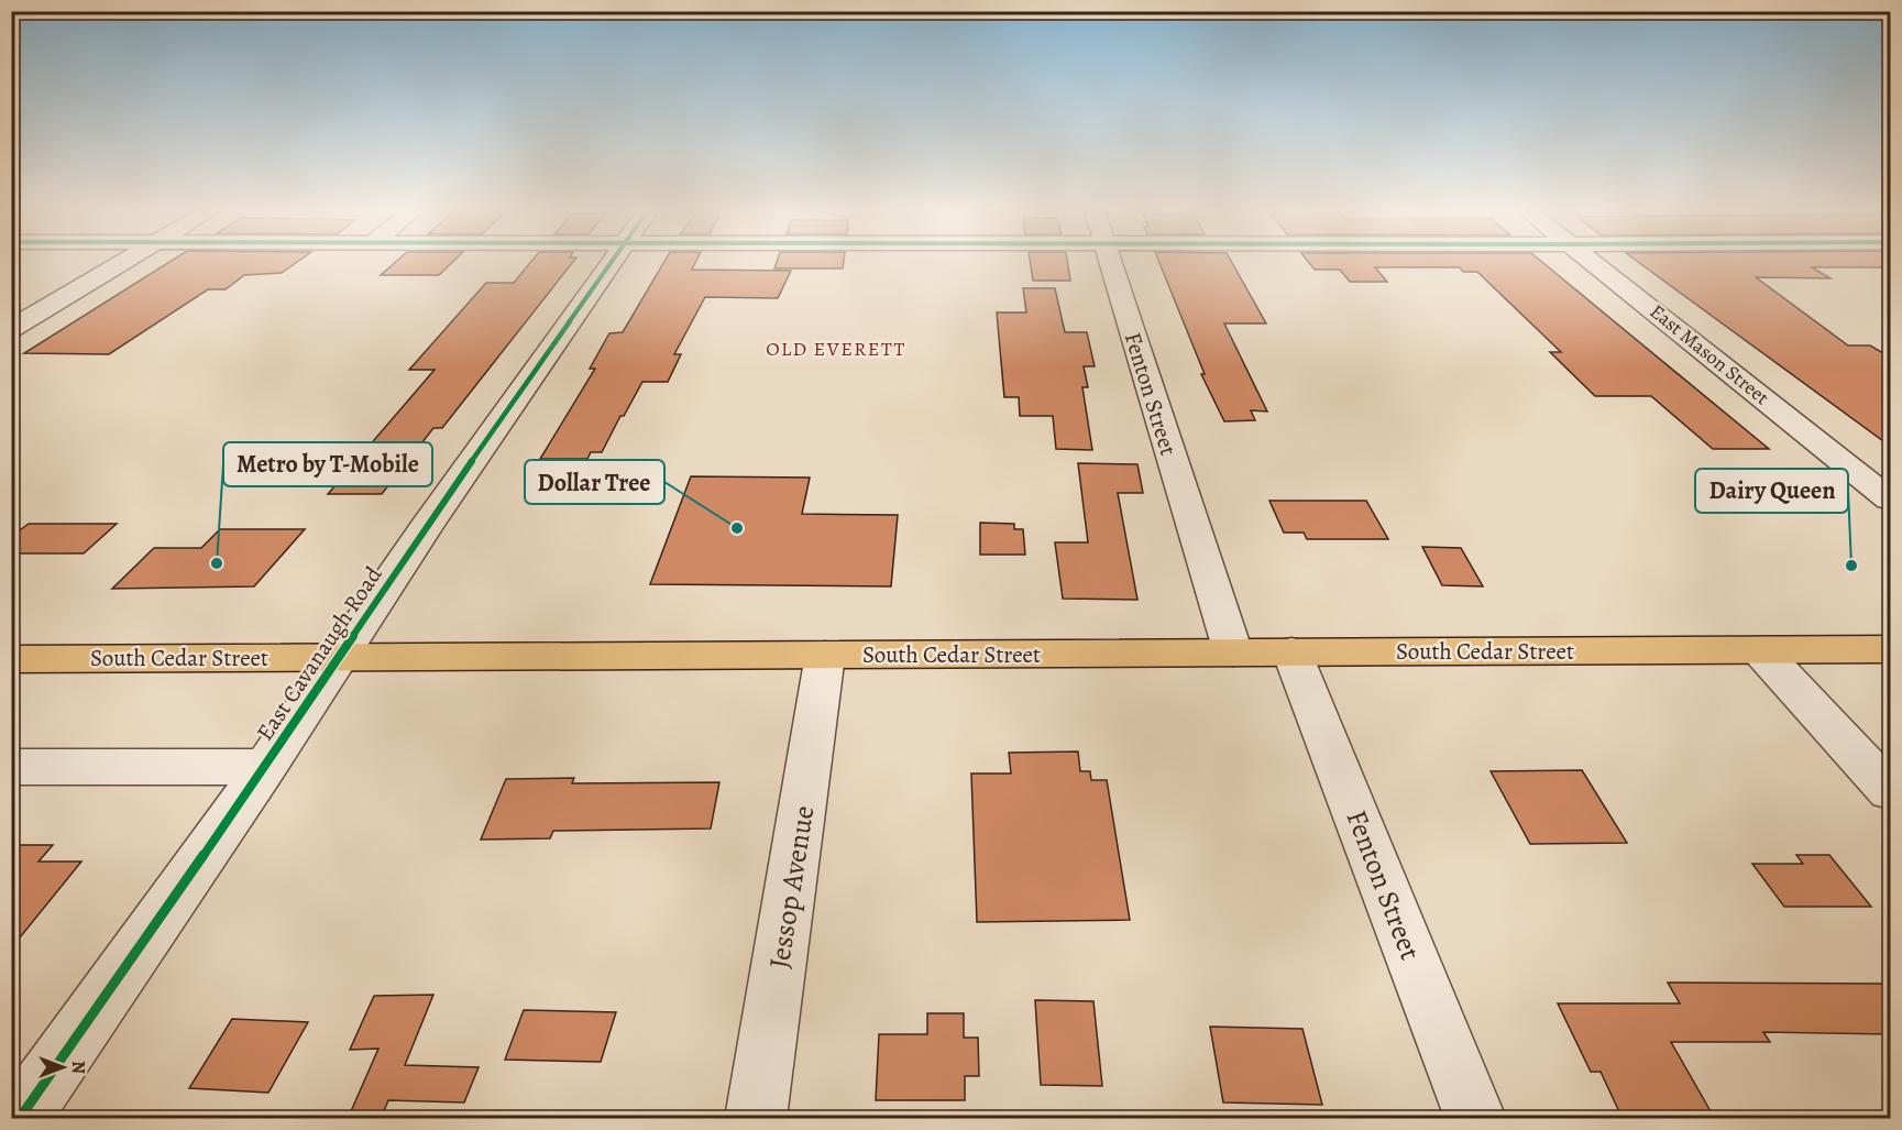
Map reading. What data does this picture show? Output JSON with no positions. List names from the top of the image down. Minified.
{"streets":{"main road":["South Cedar Street"],"street":["East Mason Street","Fenton Street","East Cavanaugh Road","Jessop Avenue"]},"crossings":[["Fenton Street","South Cedar Street"],["South Cedar Street","East Cavanaugh Road"],["South Cedar Street","Jessop Avenue"]],"districts":["OLD EVERETT"],"places":["Dollar Tree","Metro by T-Mobile","Dairy Queen"],"north":"right"}
